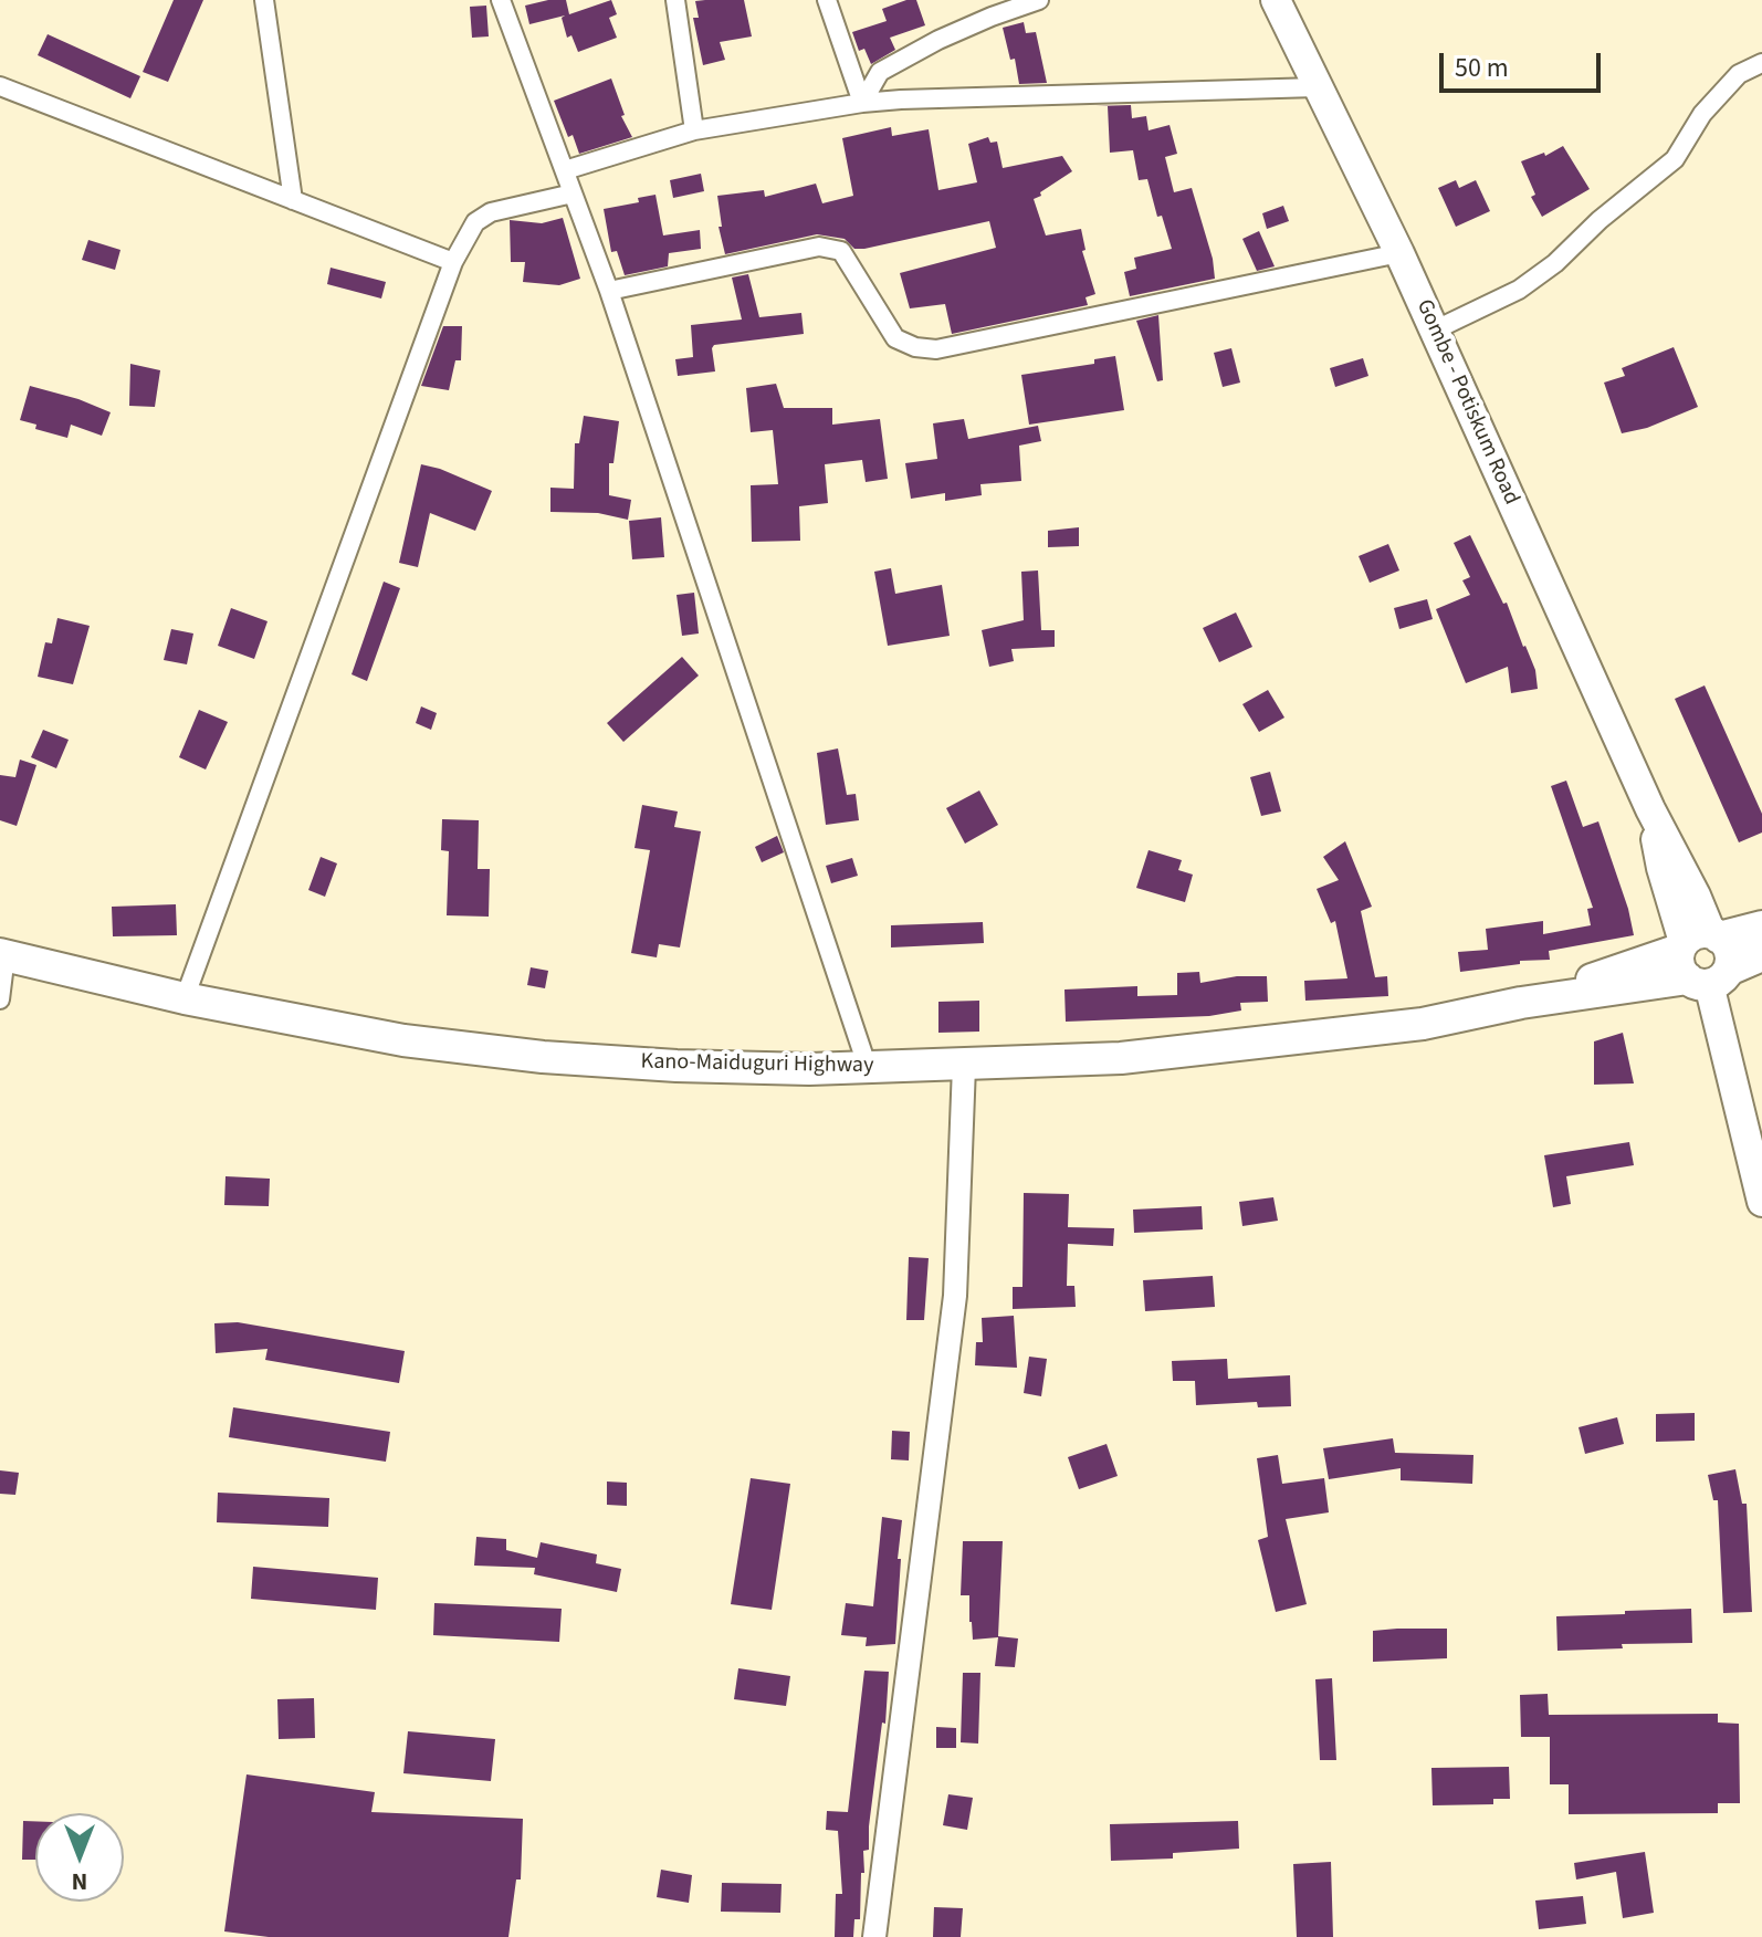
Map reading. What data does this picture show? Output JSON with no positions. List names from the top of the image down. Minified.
{"streets":{"highway":["Kano-Maiduguri Highway"],"main road":["Gombe - Potiskum Road"]},"crossings":[["Gombe - Potiskum Road","Kano-Maiduguri Highway"]],"scale_bar":"50 m","north":"bottom"}
